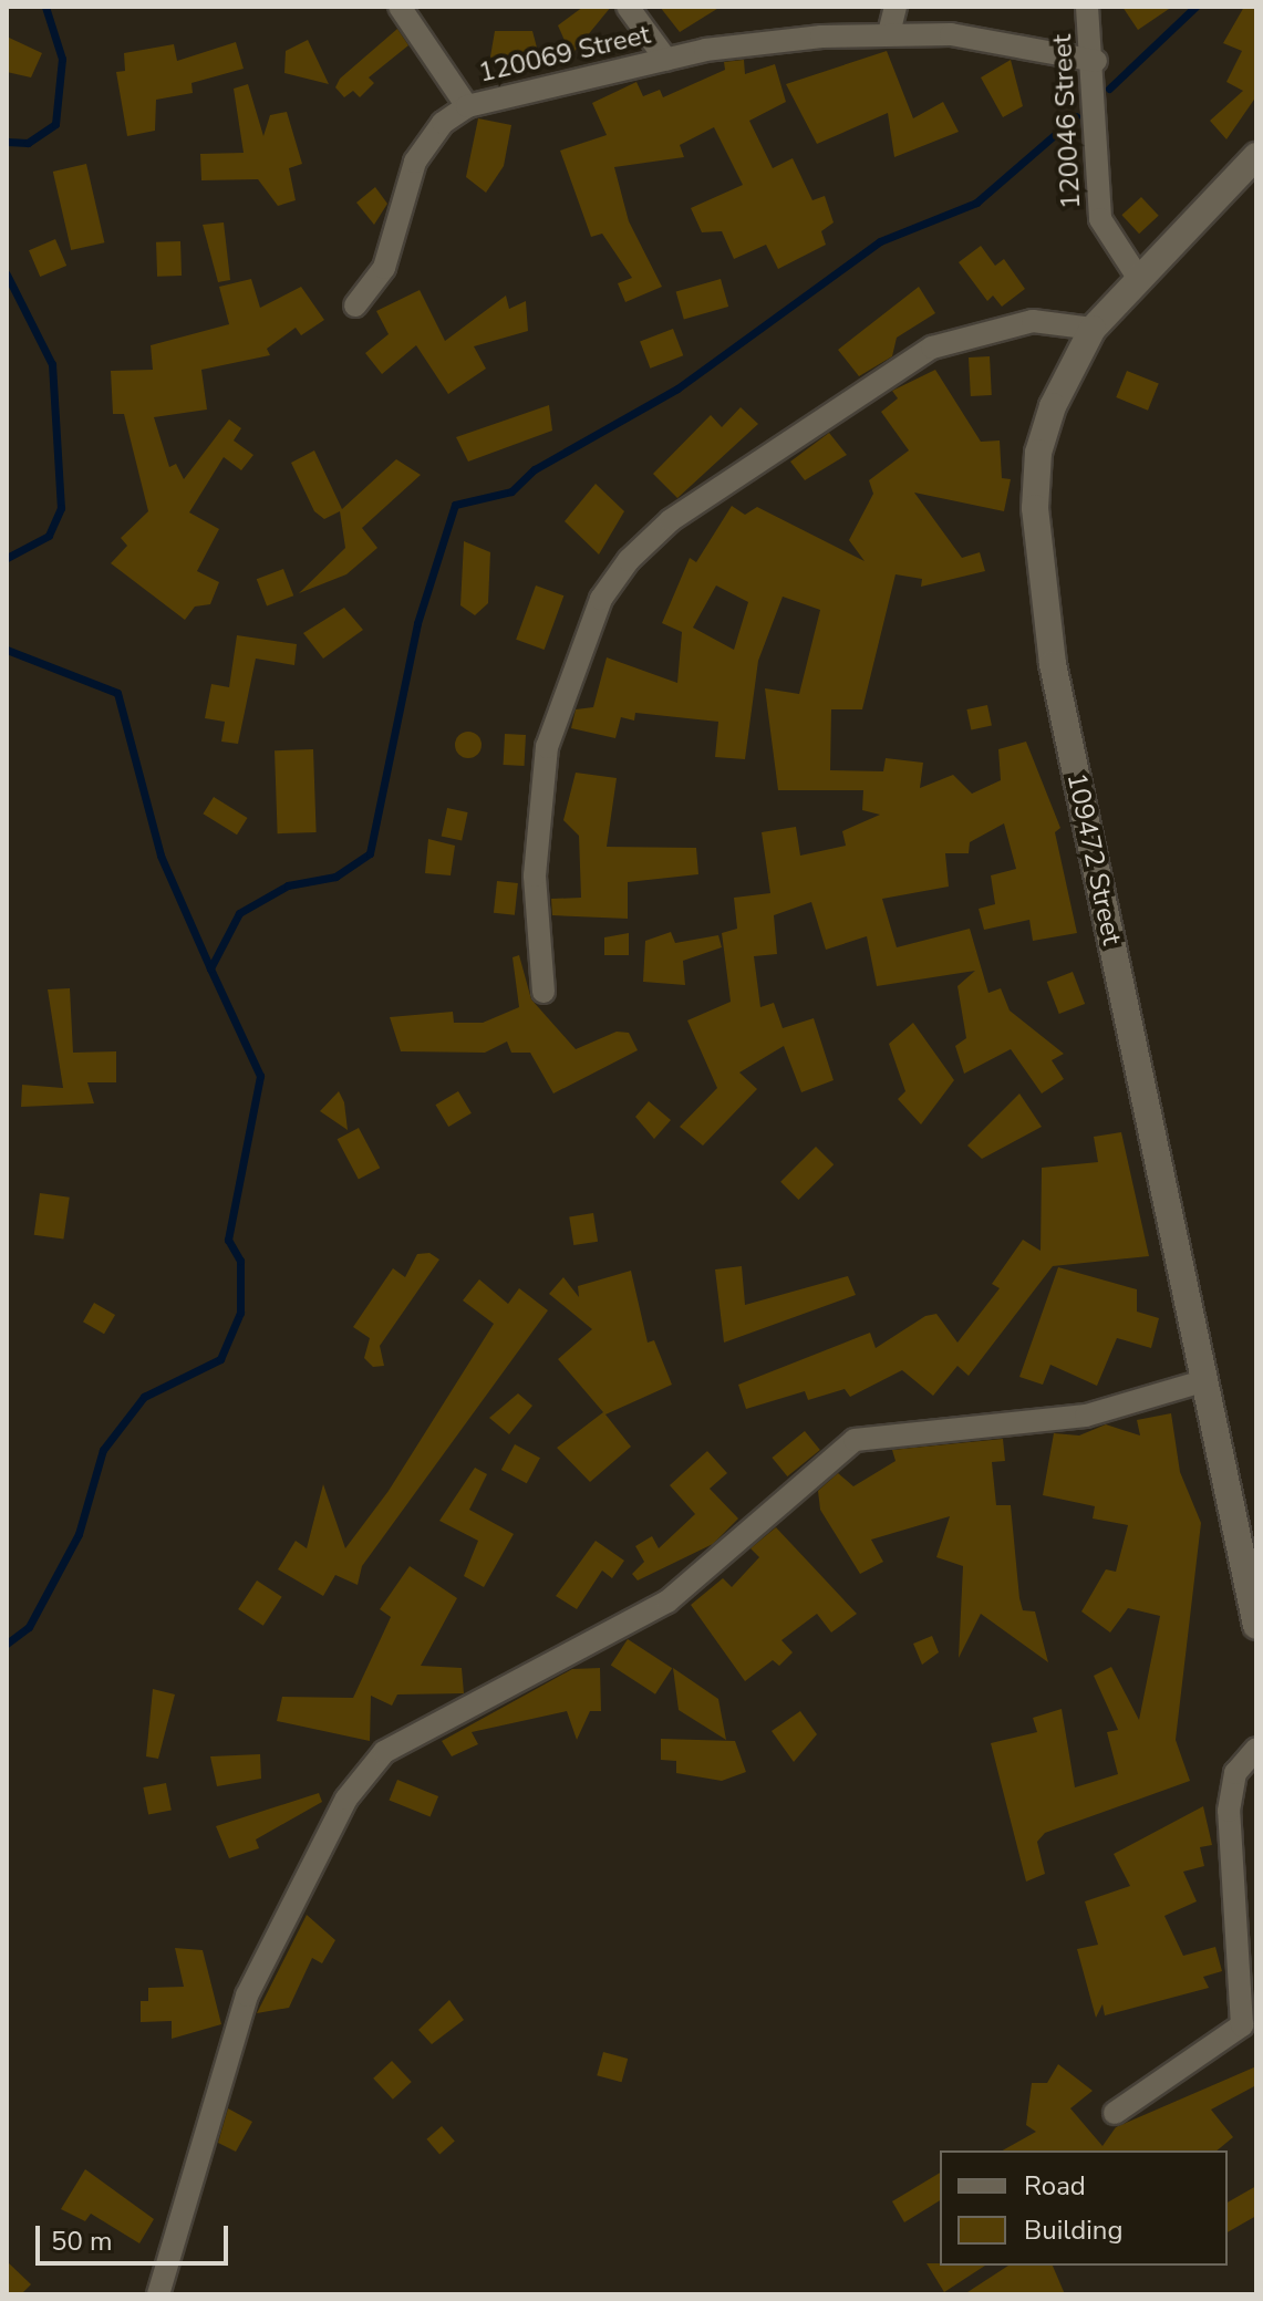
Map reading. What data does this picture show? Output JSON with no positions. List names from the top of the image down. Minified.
{"streets":{"street":["120069 Street","120046 Street","109472 Street"]},"crossings":[["120069 Street","120046 Street"],["120046 Street","109472 Street"]],"legend":["Road","Building"],"scale_bar":"50 m"}
